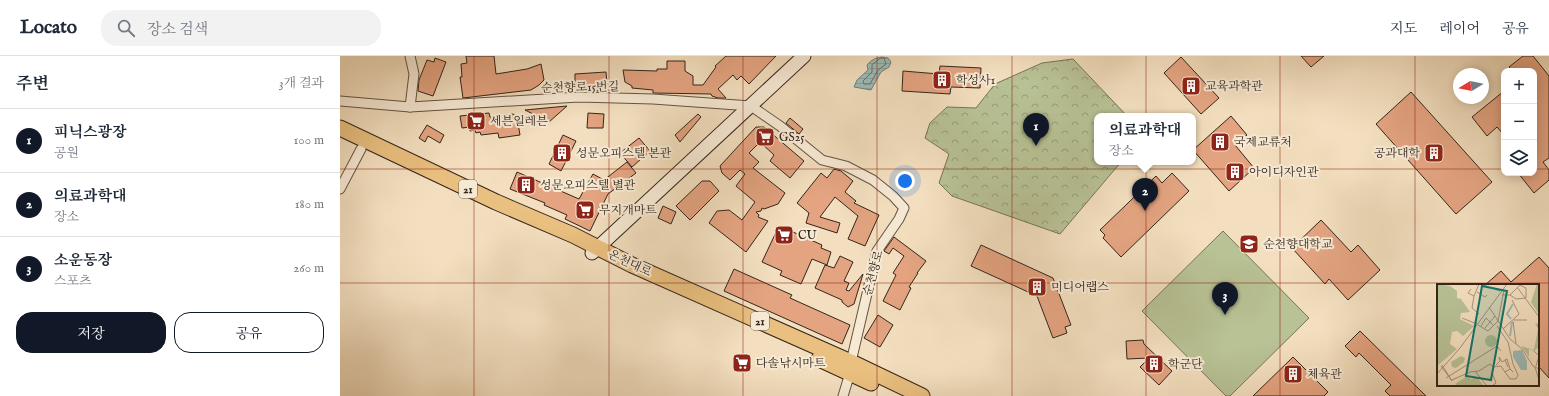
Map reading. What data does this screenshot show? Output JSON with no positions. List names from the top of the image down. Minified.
{"streets":{"main road":["21","온천대로"],"street":["순천향로15번길","순천향로"]},"crossings":[["순천향로15번길","순천향로"],["온천대로","순천향로"]],"places":{"building":["학성사1","교육과학관","국제교류처","성문오피스텔 본관","공과대학","아이디자인관","성문오피스텔 별관","미디어랩스","학군단","체육관"],"supermarket":["세븐일레븐","GS25","무지개마트","CU","다솔낚시마트"],"school or university":["순천향대학교"]},"north":"left","page":{"header":"Locato","search":"장소 검색","nav":["지도","레이어","공유"],"heading":["주변","3개 결과"],"map_buttons":["+","−"],"list":[{"mark":"1","name":"피닉스광장","note":"공원","value":"100 m"},{"mark":"2","name":"의료과학대","note":"장소","value":"180 m"},{"mark":"3","name":"소운동장","note":"스포츠","value":"260 m"}],"pins":["1","2","3"],"popup":["의료과학대","장소"],"buttons":["저장","공유"]}}
